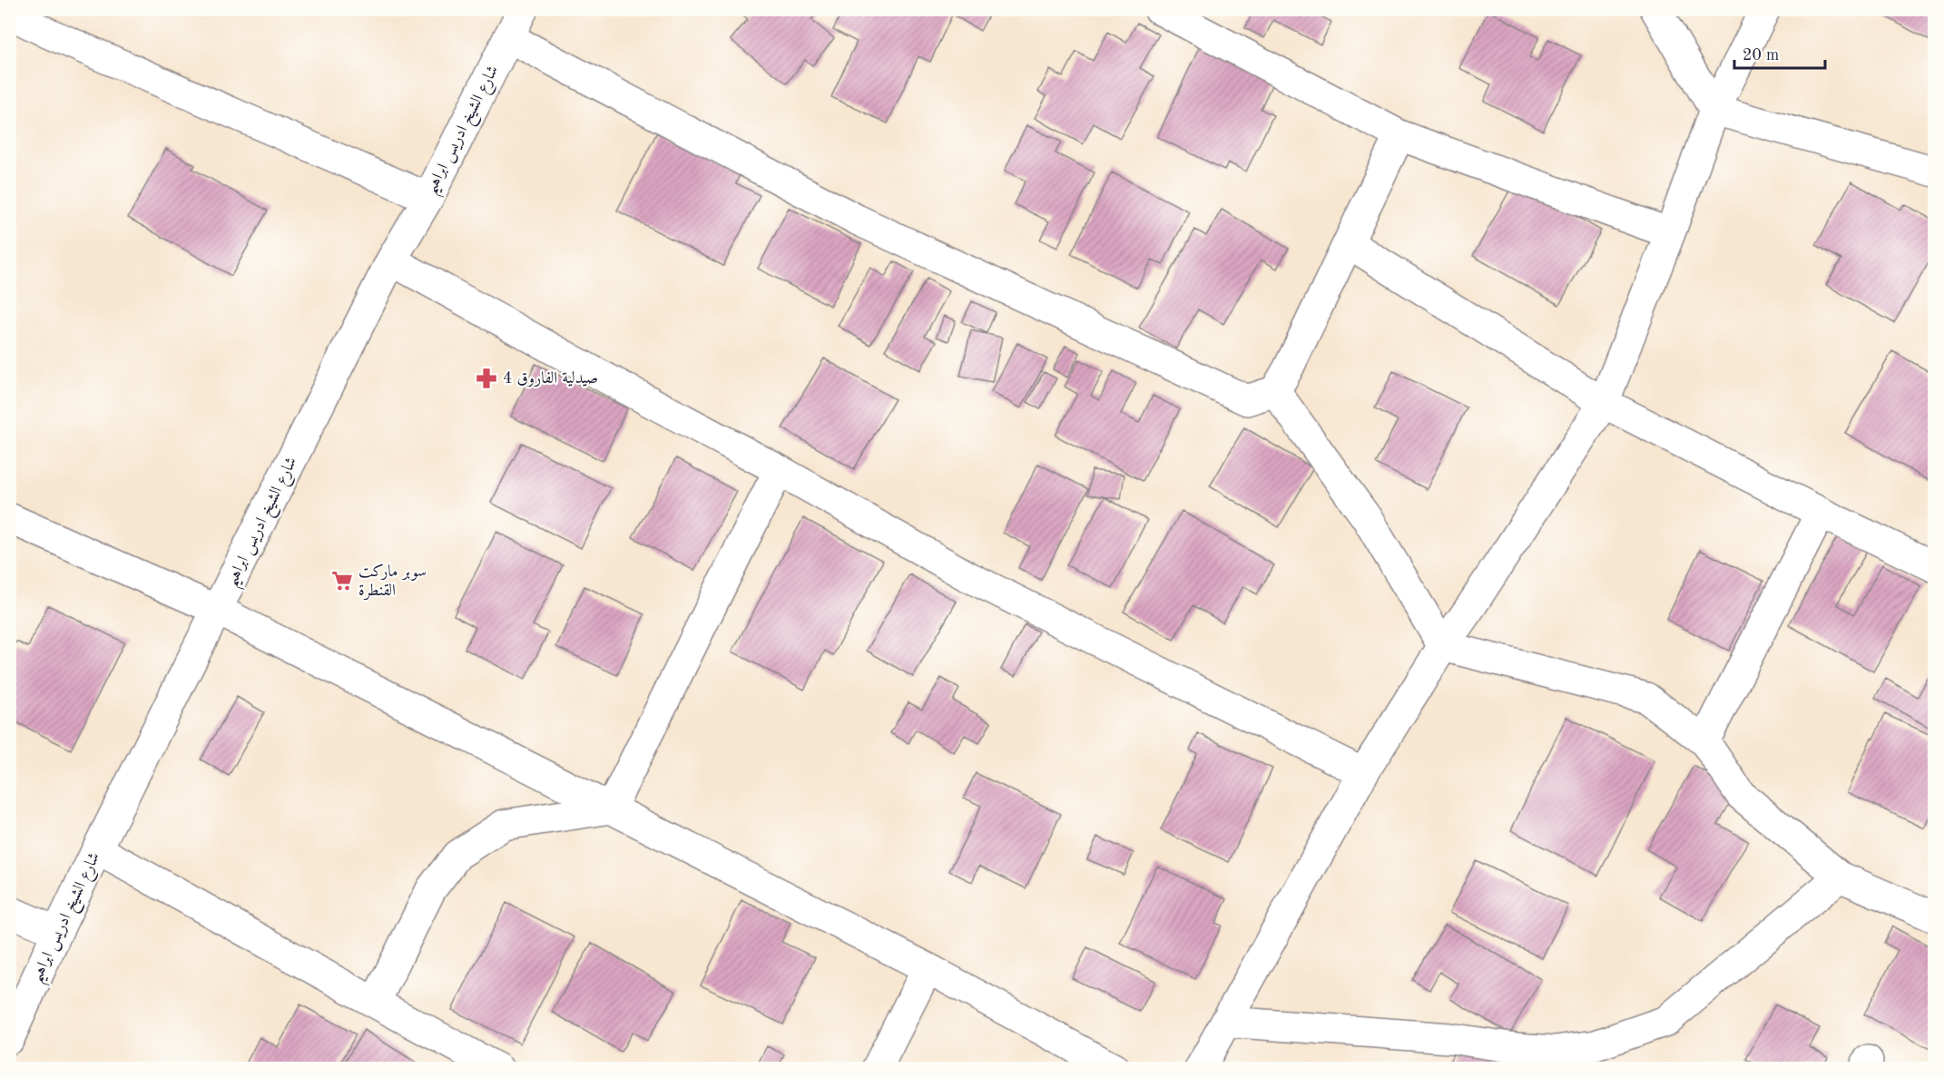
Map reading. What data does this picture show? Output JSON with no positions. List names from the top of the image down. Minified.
{"streets":{"street":["شارع الشيخ ادريس ابراهيم"]},"places":{"pharmacy":["صيدلية الفاروق 4"],"supermarket":["سوبر ماركت القنطرة"]},"scale_bar":"20 m"}
